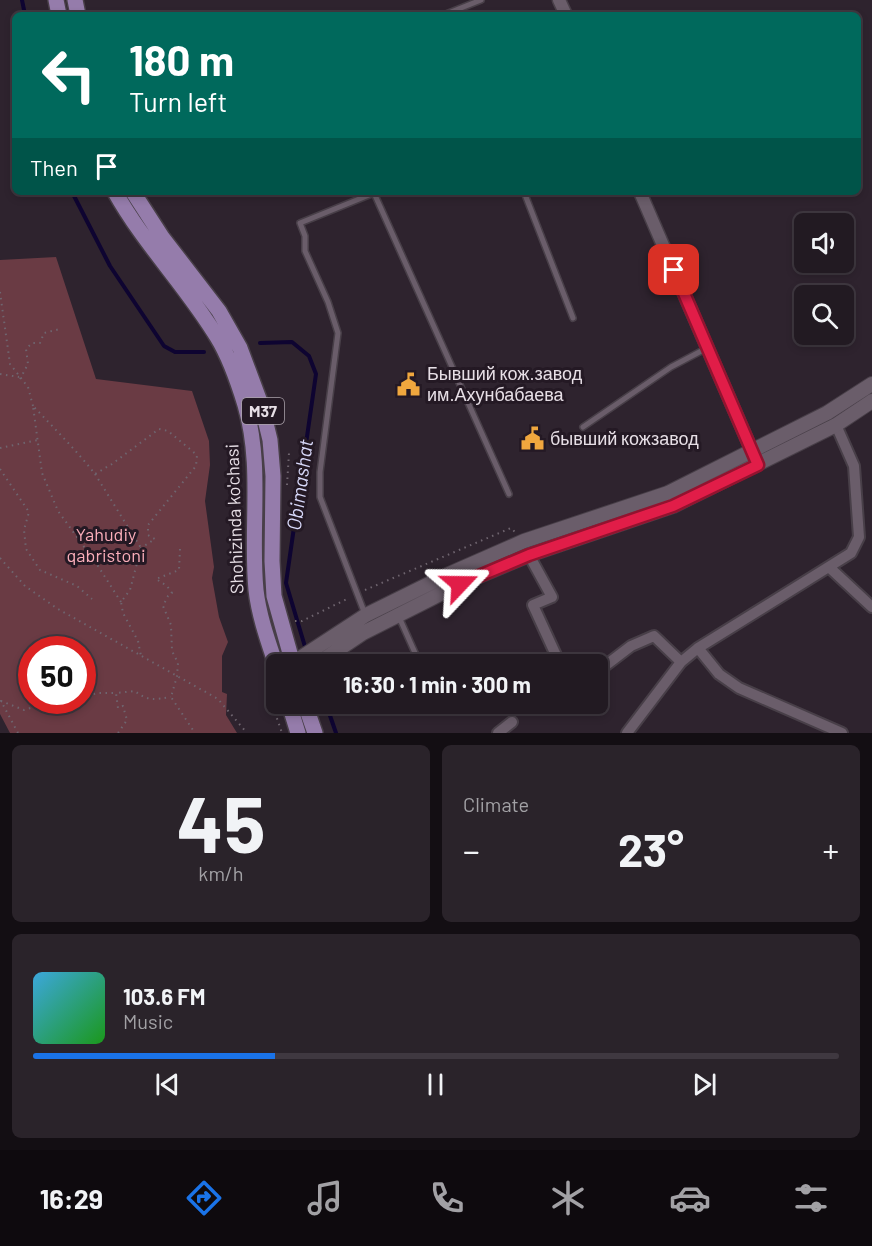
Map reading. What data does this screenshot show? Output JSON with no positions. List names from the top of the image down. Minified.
{"streets":{"main road":["M37","Shohizinda ko'chasi"]},"water":["Obimashat"],"parks":["Yahudiy qabristoni"],"places":{"public building":["Бывший кож.завод им.Ахунбабаева","бывший кожзавод"]},"page":{"turn":["180 m","Turn left"],"then":"Then","limit":"50","trip":"16:30 · 1 min · 300 m","tile":[["45","km/h"],"Climate"],"heat":["−","23°","+"],"song":["103.6 FM","Music"],"tabs":"16:29"}}
